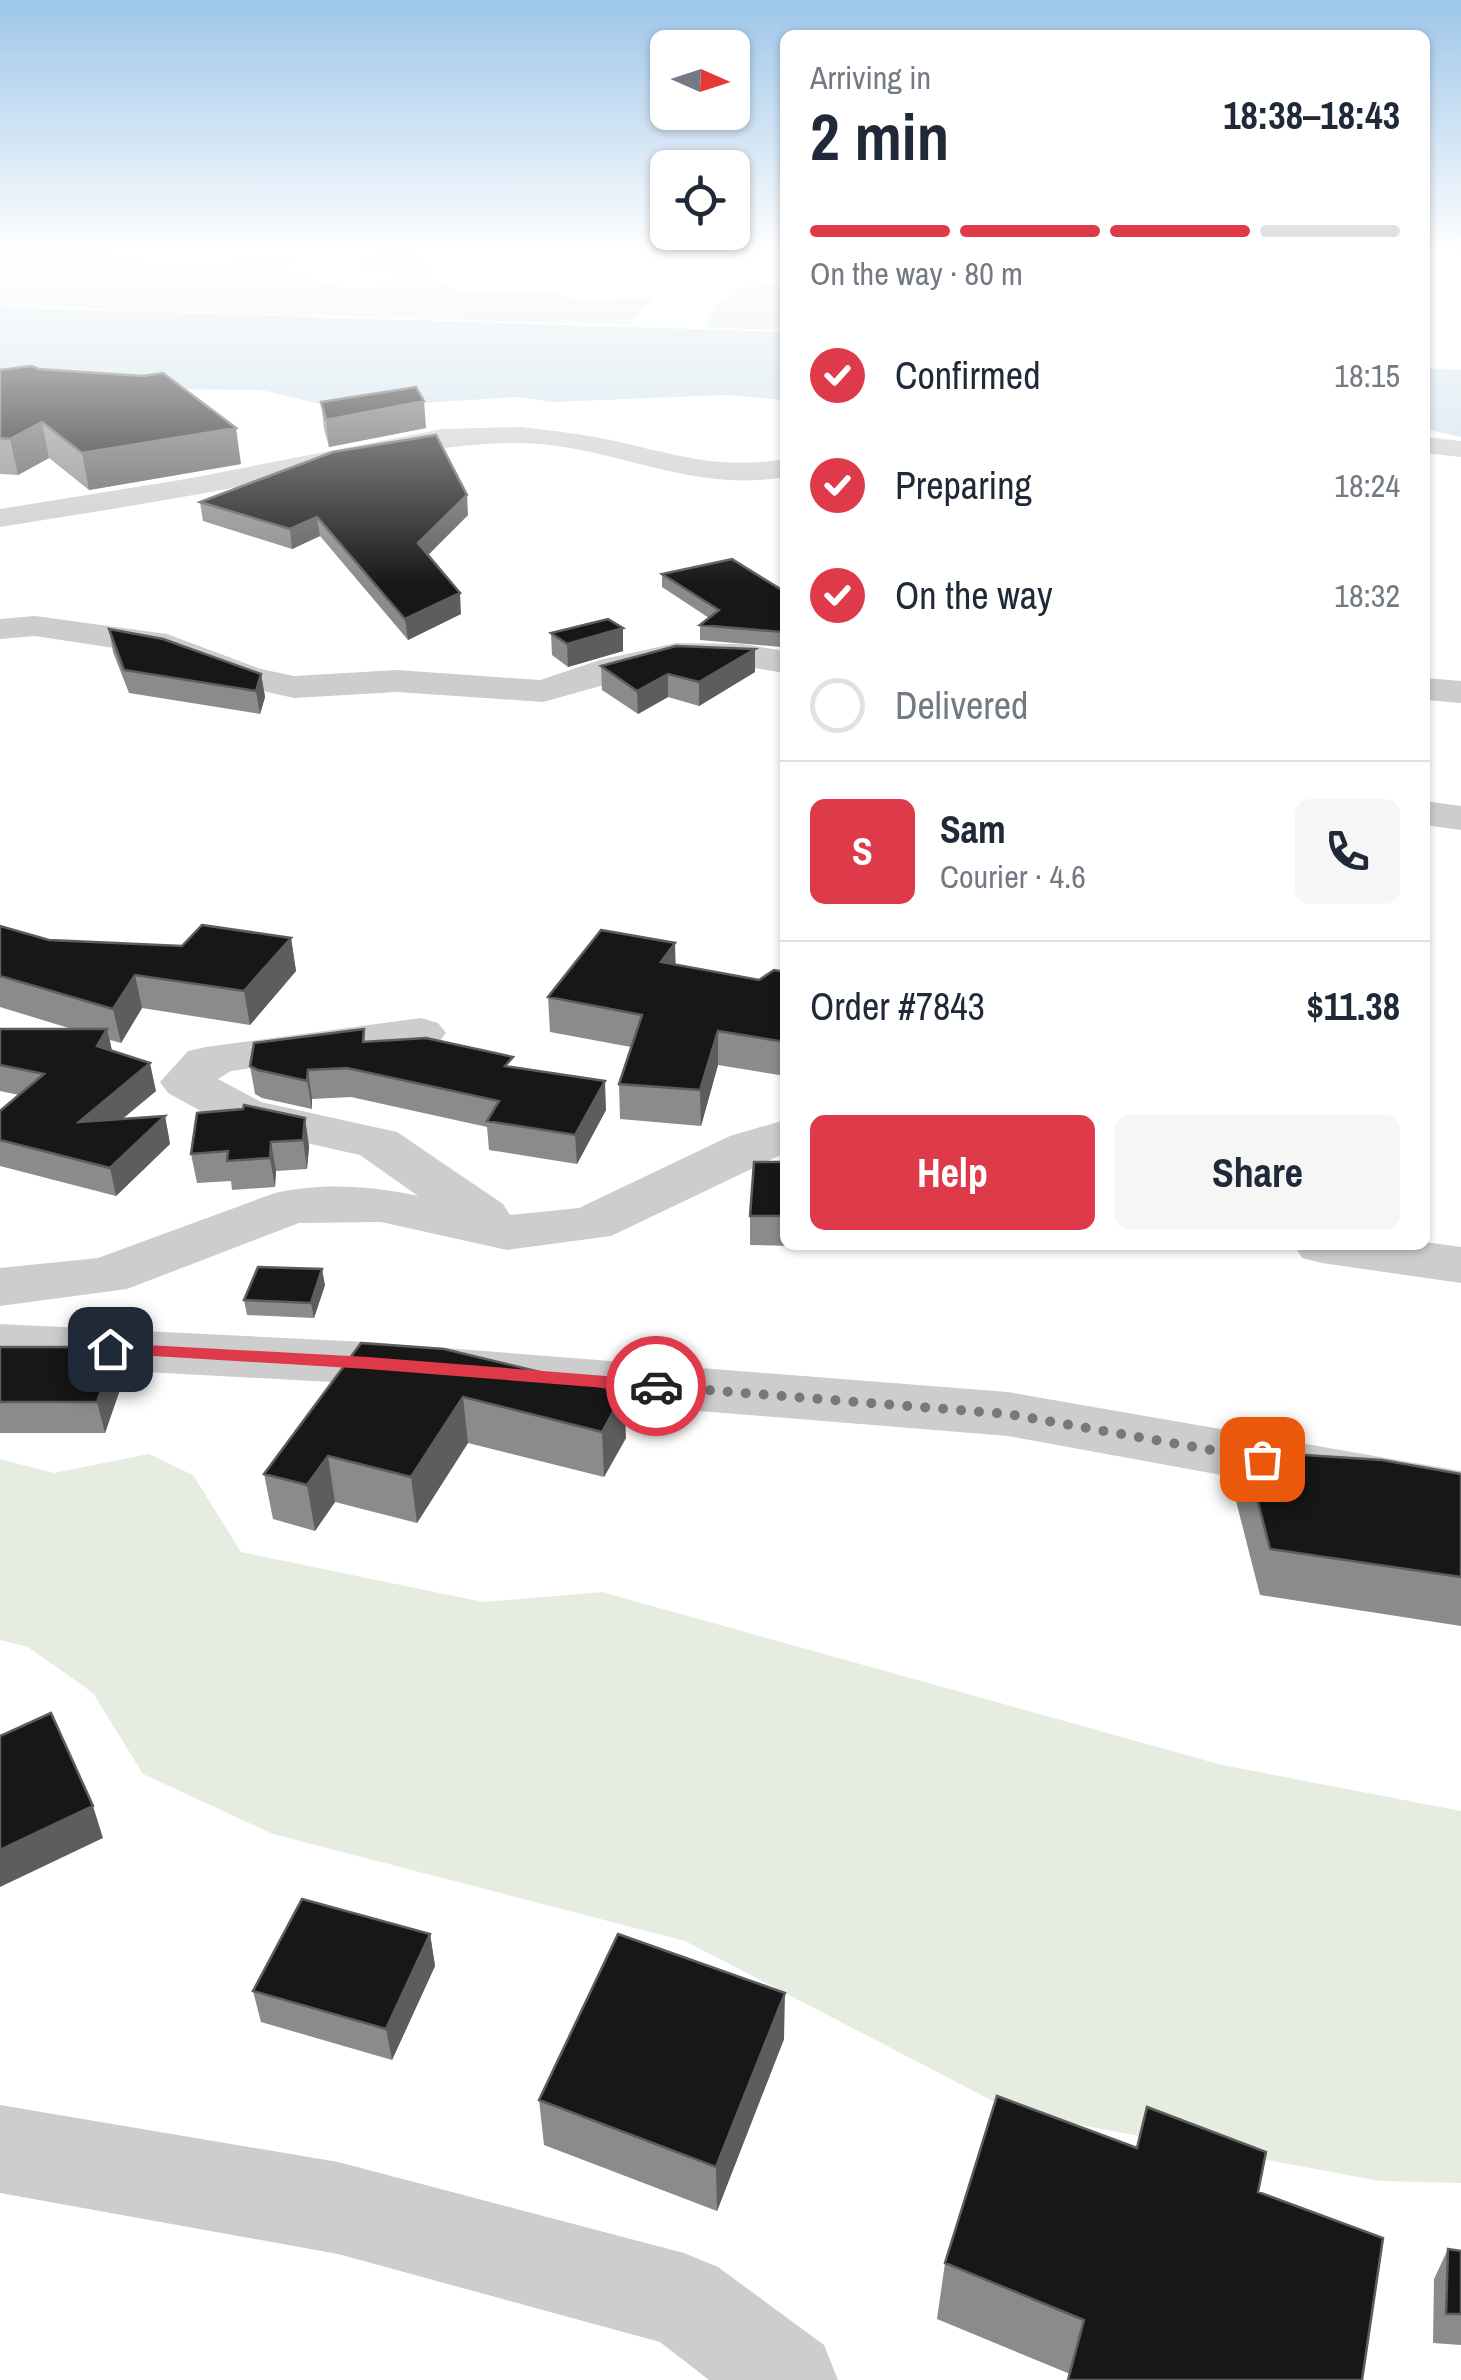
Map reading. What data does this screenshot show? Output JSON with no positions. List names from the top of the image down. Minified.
{"north":"right","page":{"heading":["2 min","Arriving in","18:38–18:43"],"panel":["Sam","Courier · 4.6","Order #7843","$11.38"],"bar":"On the way · 80 m","list":[["Confirmed","18:15"],["Preparing","18:24"],["On the way","18:32"],"Delivered"],"round":"S","buttons":["Help","Share"]}}
